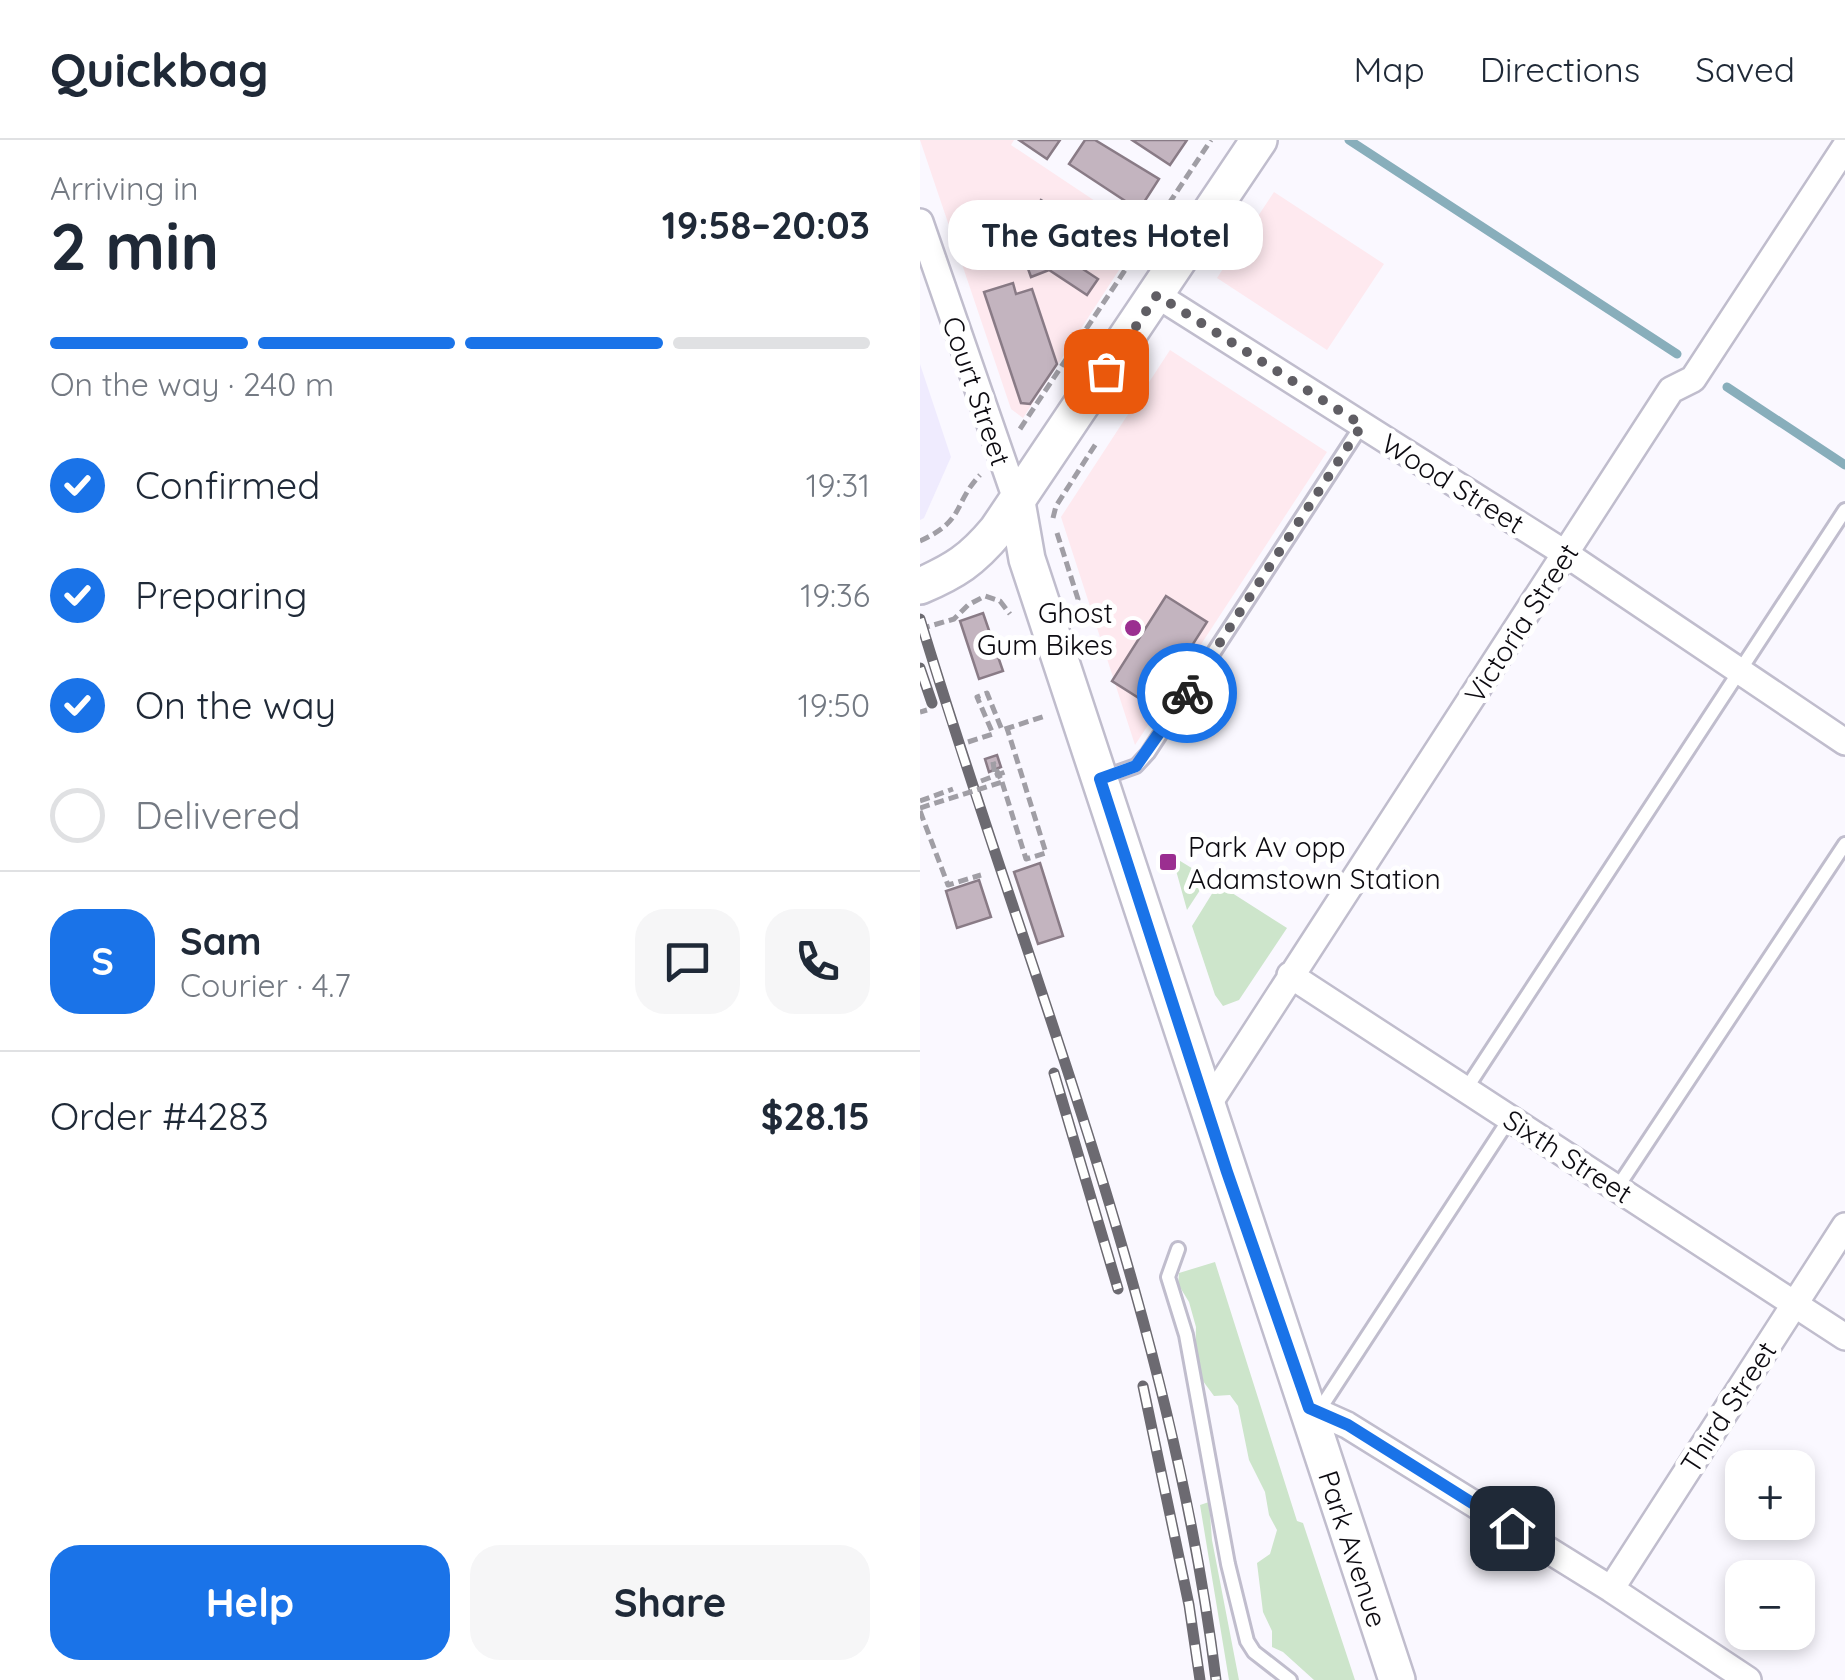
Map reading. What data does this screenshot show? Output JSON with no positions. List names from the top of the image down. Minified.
{"streets":{"main road":["Park Avenue"],"street":["Court Street","Wood Street","Victoria Street","Sixth Street","Third Street"]},"crossings":[["Court Street","Park Avenue"],["Wood Street","Victoria Street"],["Victoria Street","Sixth Street"],["Victoria Street","Park Avenue"],["Sixth Street","Third Street"]],"places":{"other":["The Gates Hotel","Ghost Gum Bikes"],"transit":["Park Av opp Adamstown Station"]},"page":{"header":"Quickbag","nav":["Map","Directions","Saved"],"heading":["2 min","Arriving in","19:58–20:03"],"panel":["Sam","Courier · 4.7","Order #4283","$28.15"],"bubble":"The Gates Hotel","bar":"On the way · 240 m","list":[["Confirmed","19:31"],["Preparing","19:36"],["On the way","19:50"],"Delivered"],"round":"S","map_buttons":["+","−"],"buttons":["Help","Share"]}}
